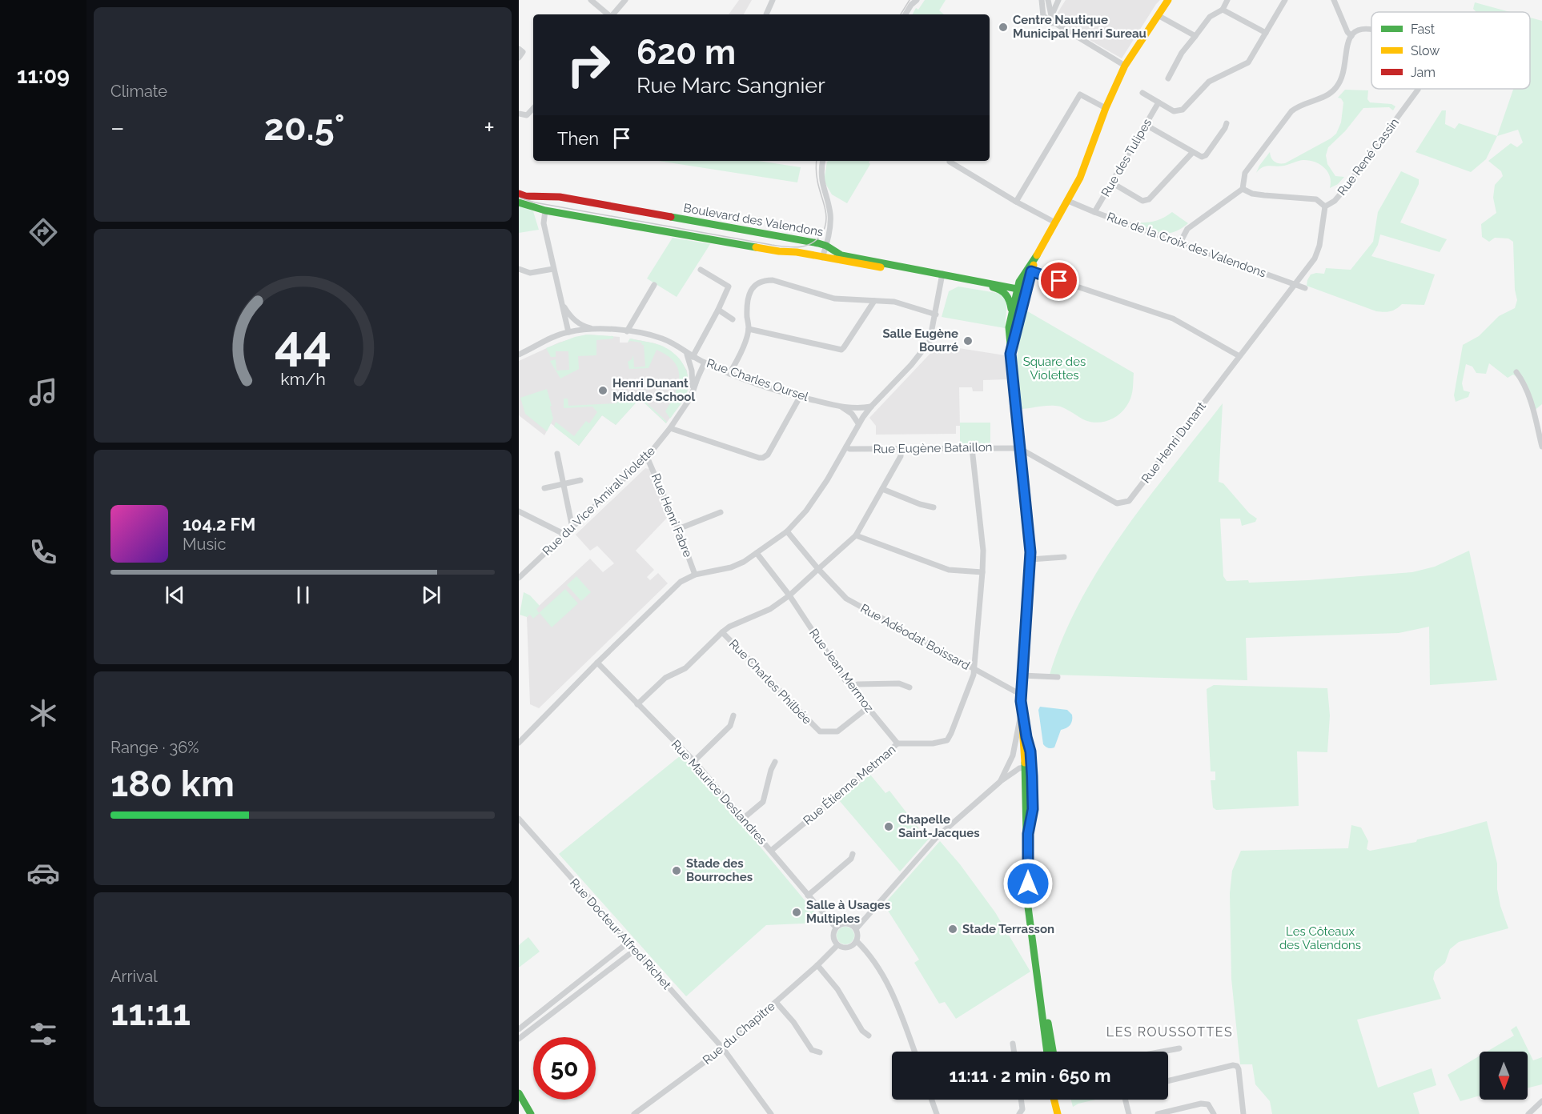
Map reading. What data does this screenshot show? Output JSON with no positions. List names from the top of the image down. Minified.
{"streets":{"main road":["Boulevard des Valendons"],"street":["Rue René Cassin","Rue des Tulipes","Rue de la Croix des Valendons","Rue Charles Oursel","Rue Henri Dunant","Rue Eugène Bataillon","Rue du Vice Amiral Violette","Rue Henri Fabre","Rue Adéodat Boissard","Rue Jean Mermoz","Rue Charles Philbée","Rue Étienne Metman","Rue Maurice Deslandres","Rue Docteur Alfred Richet","Rue du Chapitre"]},"crossings":[["Rue des Tulipes","Rue de la Croix des Valendons"],["Rue de la Croix des Valendons","Rue Henri Dunant"],["Rue Charles Oursel","Rue du Vice Amiral Violette"],["Rue Henri Dunant","Rue Eugène Bataillon"],["Rue du Vice Amiral Violette","Rue Henri Fabre"],["Rue Adéodat Boissard","Rue Étienne Metman"],["Rue Jean Mermoz","Rue Charles Philbée"],["Rue Jean Mermoz","Rue Étienne Metman"],["Rue Étienne Metman","Rue Maurice Deslandres"],["Rue Maurice Deslandres","Rue du Chapitre"],["Rue Docteur Alfred Richet","Rue du Chapitre"]],"districts":["LES ROUSSOTTES"],"parks":["Square des Violettes","Les Côteaux des Valendons"],"places":["Centre Nautique Municipal Henri Sureau","Salle Eugène Bourré","Henri Dunant Middle School","Chapelle Saint-Jacques","Stade des Bourroches","Salle à Usages Multiples","Stade Terrasson"],"legend":["Fast","Slow","Jam"],"north":"bottom","page":{"tabs":"11:09","tile":["Climate",["Range · 36%","180 km"],["Arrival","11:11"]],"turn":["620 m","Rue Marc Sangnier"],"heat":["−","20.5°","+"],"then":"Then","song":["104.2 FM","Music"],"limit":"50","trip":"11:11 · 2 min · 650 m","gauge":["44","km/h"]}}
